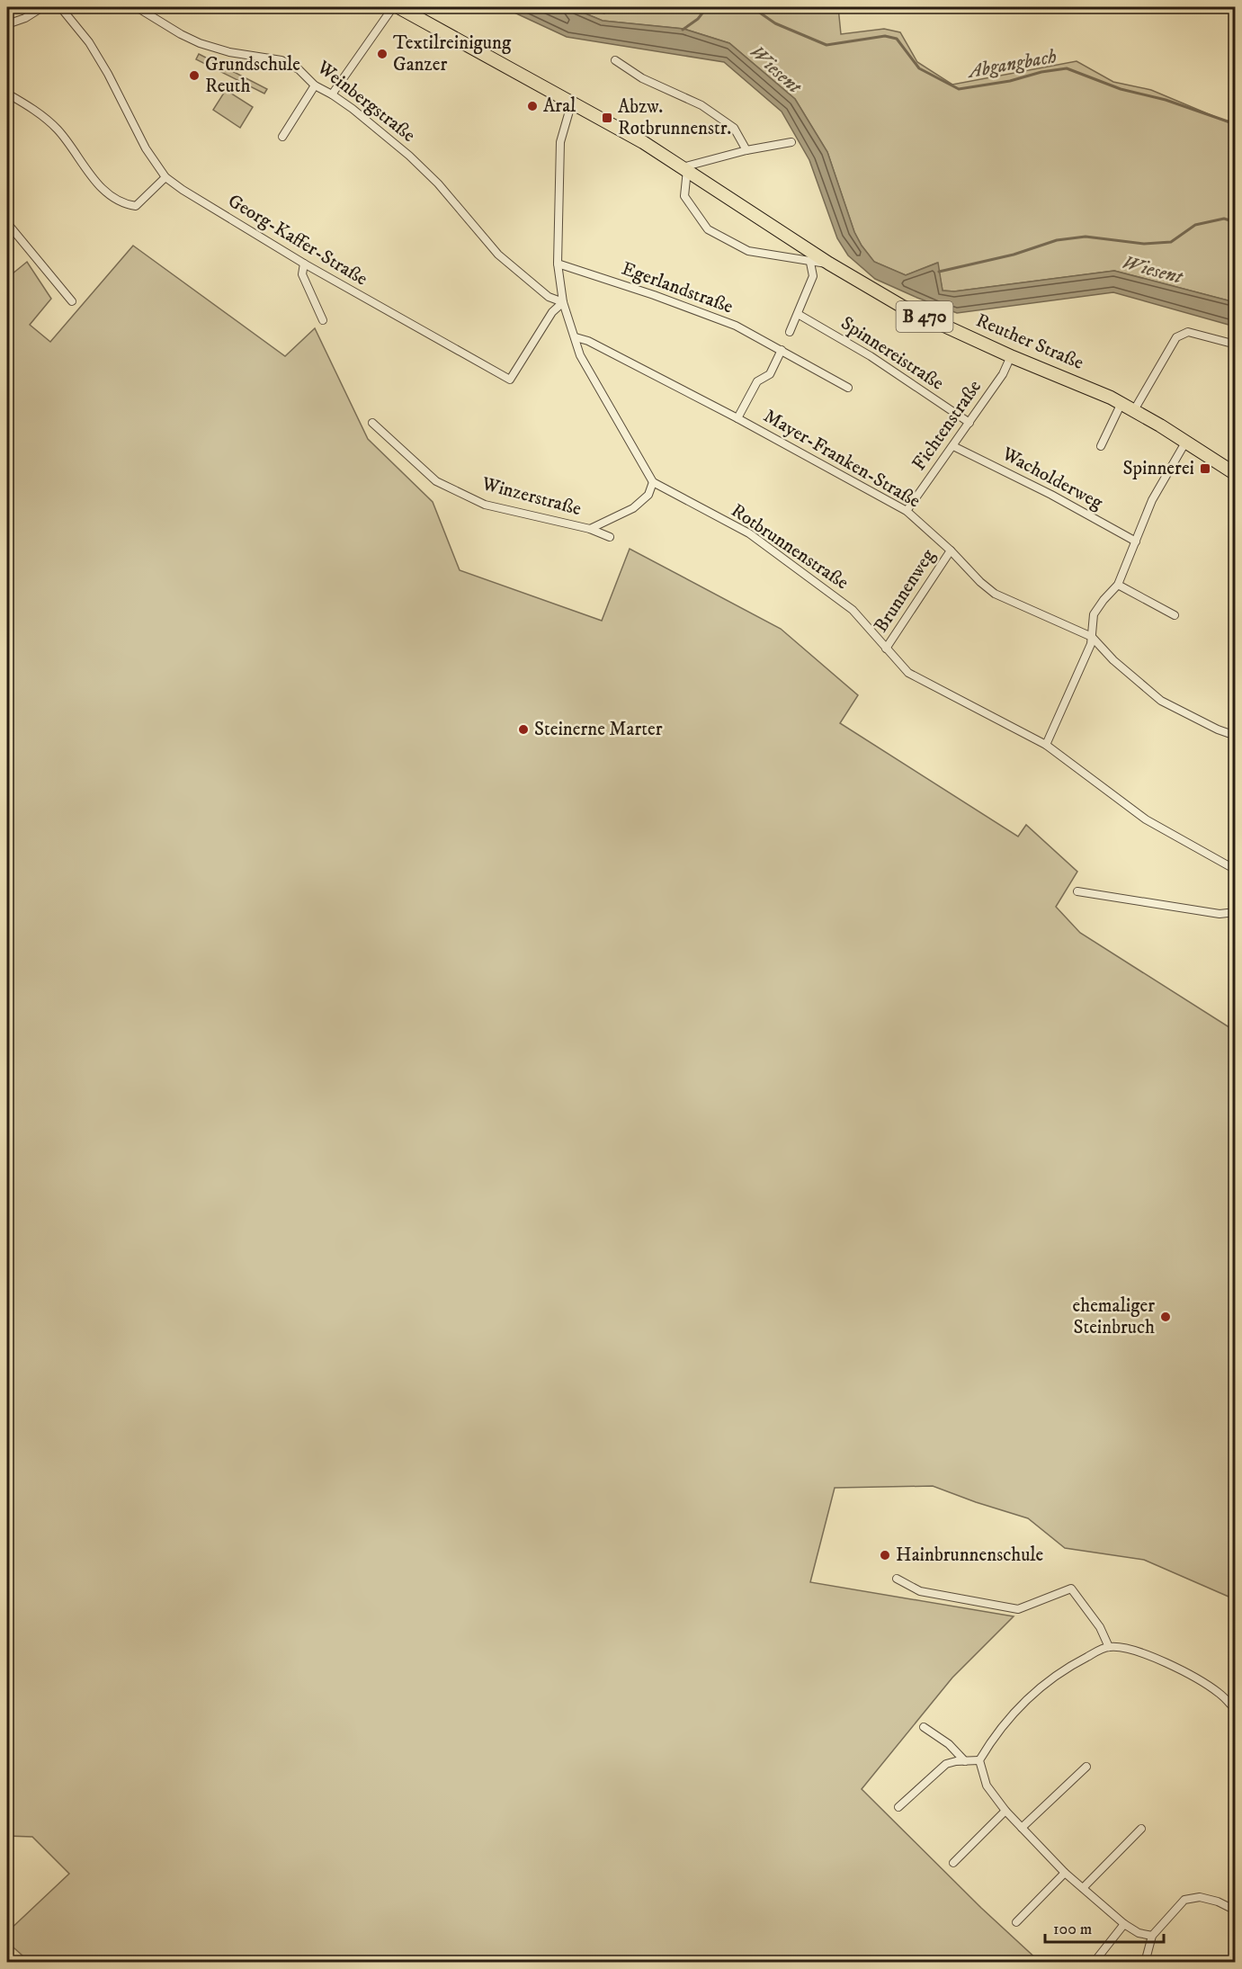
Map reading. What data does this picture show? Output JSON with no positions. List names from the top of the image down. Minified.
{"streets":{"main road":["B 470","Reuther Straße"],"street":["Weinbergstraße","Georg-Kaffer-Straße","Egerlandstraße","Spinnereistraße","Fichtenstraße","Mayer-Franken-Straße","Wacholderweg","Winzerstraße","Rotbrunnenstraße","Brunnenweg"]},"crossings":[["Weinbergstraße","Georg-Kaffer-Straße"],["B 470","Reuther Straße"],["Reuther Straße","Fichtenstraße"],["Spinnereistraße","Fichtenstraße"],["Fichtenstraße","Mayer-Franken-Straße"],["Fichtenstraße","Wacholderweg"],["Mayer-Franken-Straße","Brunnenweg"],["Rotbrunnenstraße","Brunnenweg"]],"water":["Abgangbach","Wiesent"],"places":{"other":["Textilreinigung Ganzer","Grundschule Reuth","Aral","Steinerne Marter","ehemaliger Steinbruch","Hainbrunnenschule"],"transit":["Abzw. Rotbrunnenstr.","Spinnerei"]},"scale_bar":"100 m"}
